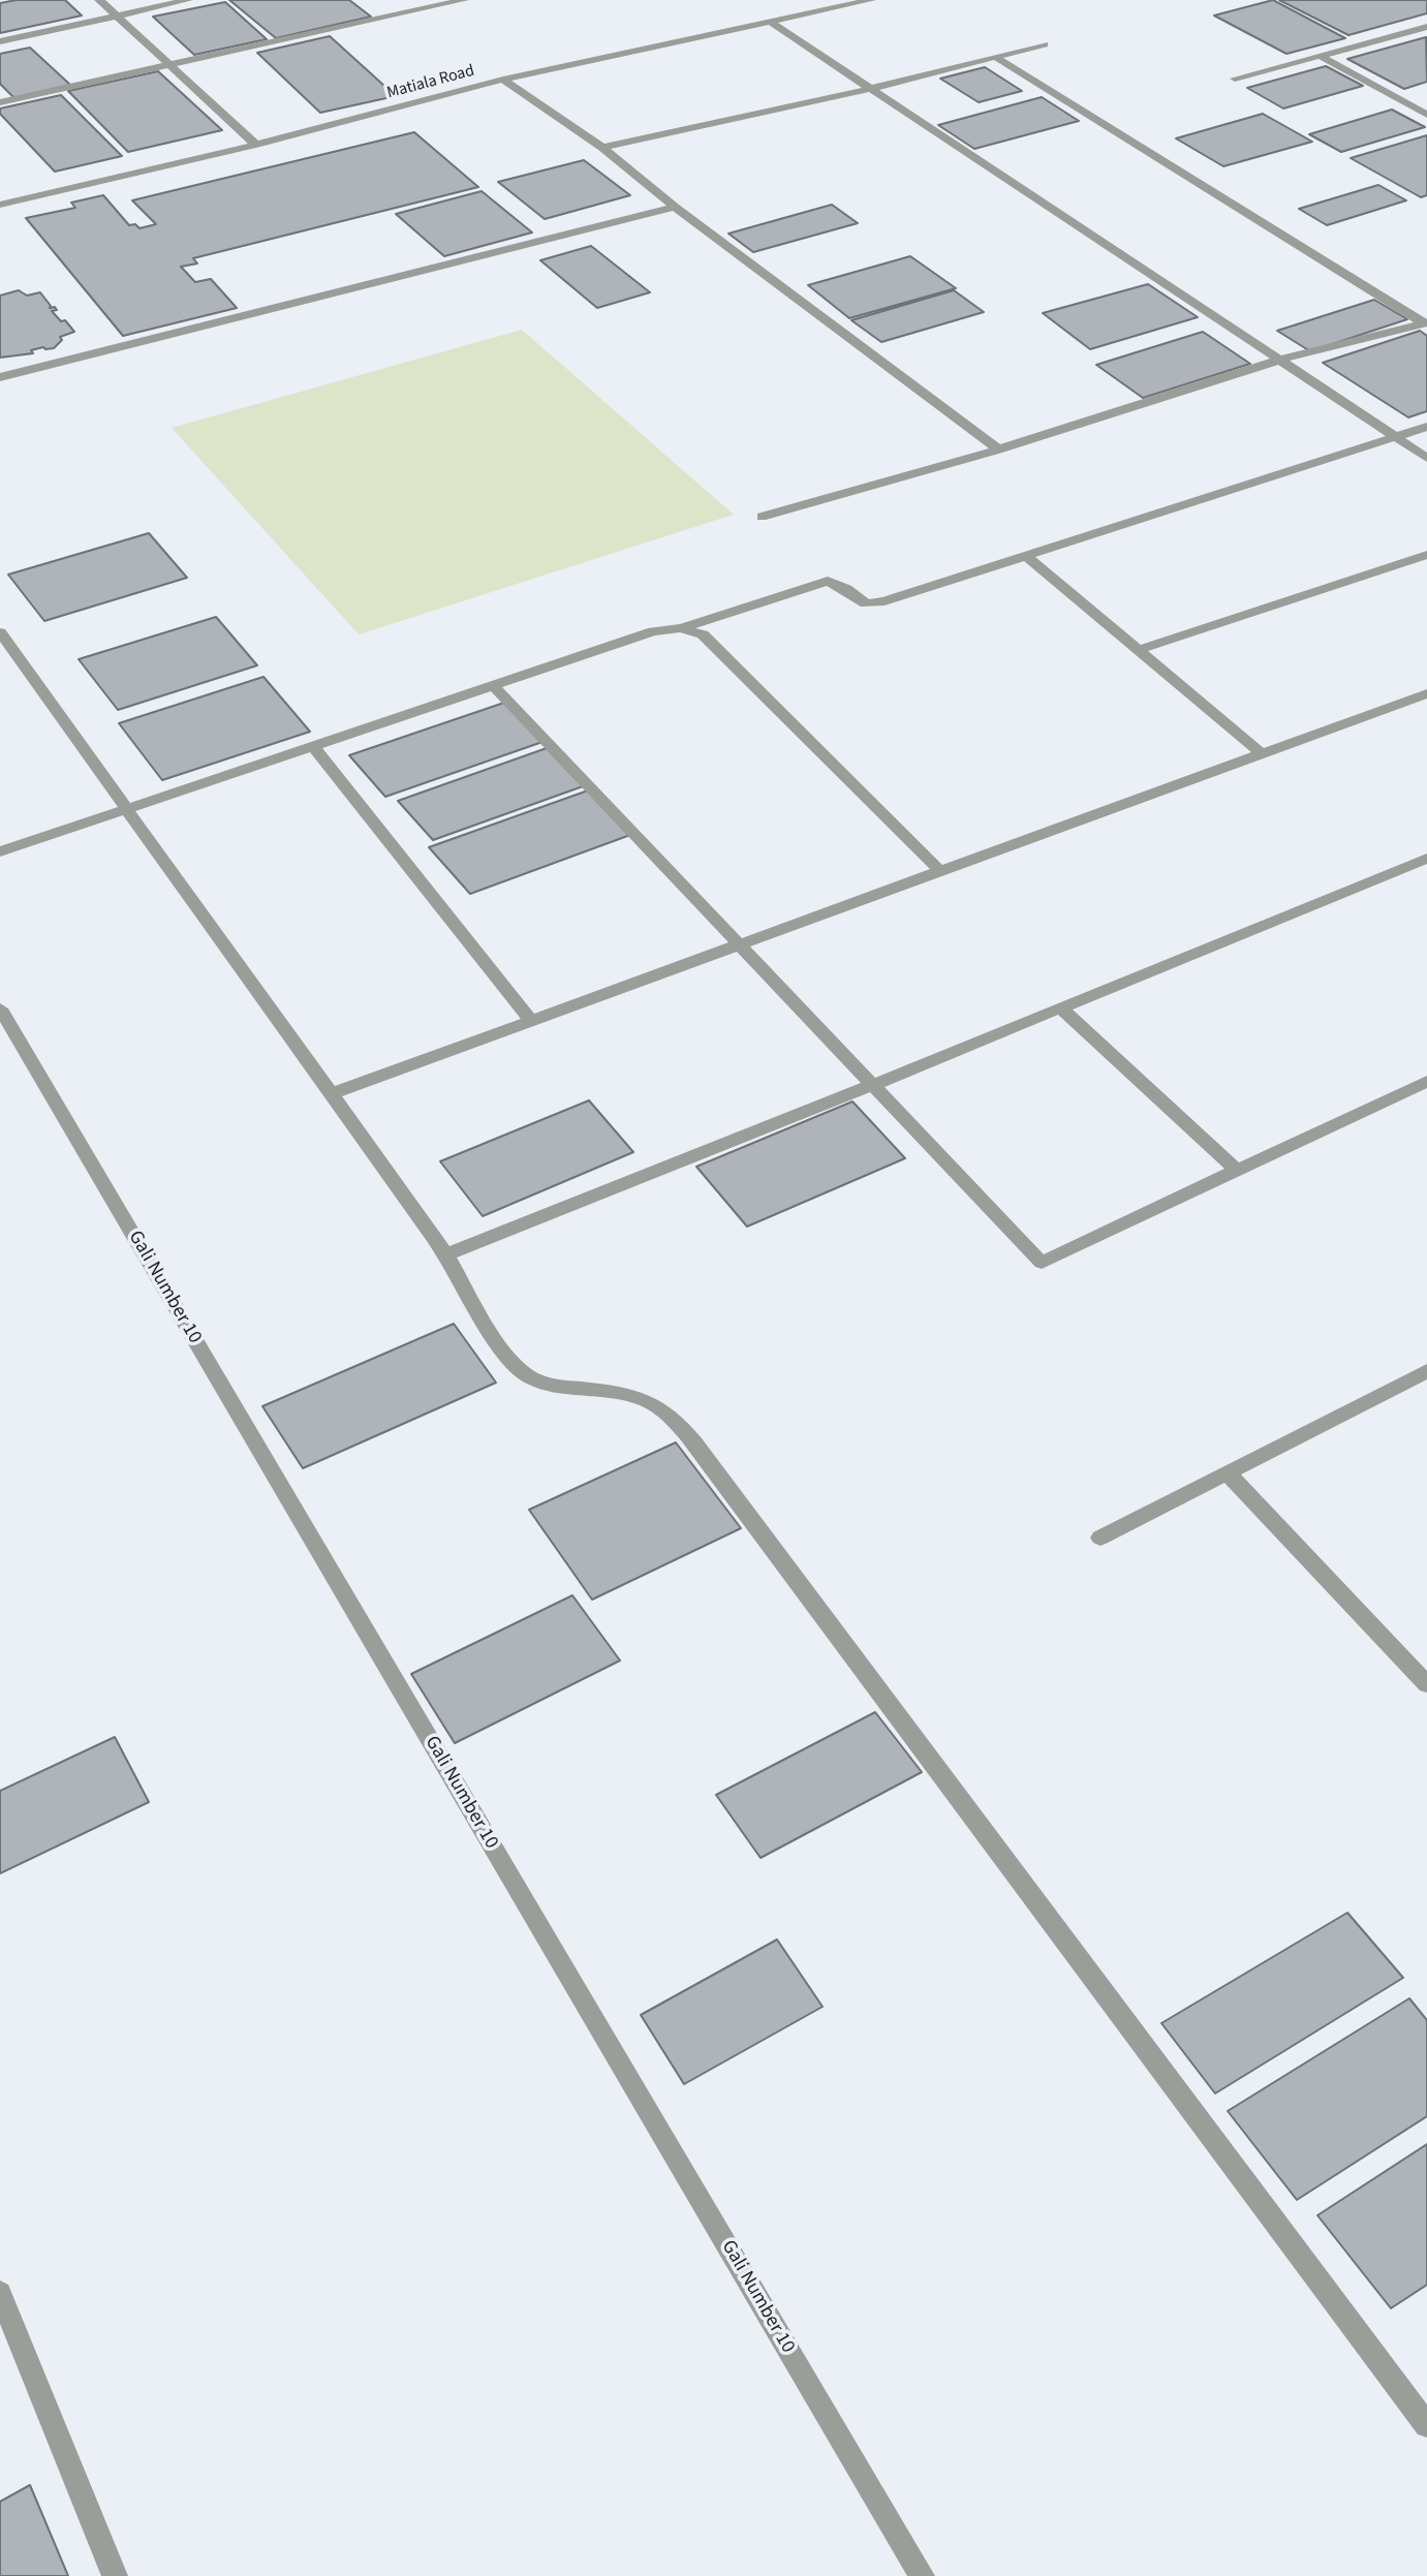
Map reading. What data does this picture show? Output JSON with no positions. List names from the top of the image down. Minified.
{"streets":{"street":["Matiala Road","Gali Number 10"]}}
